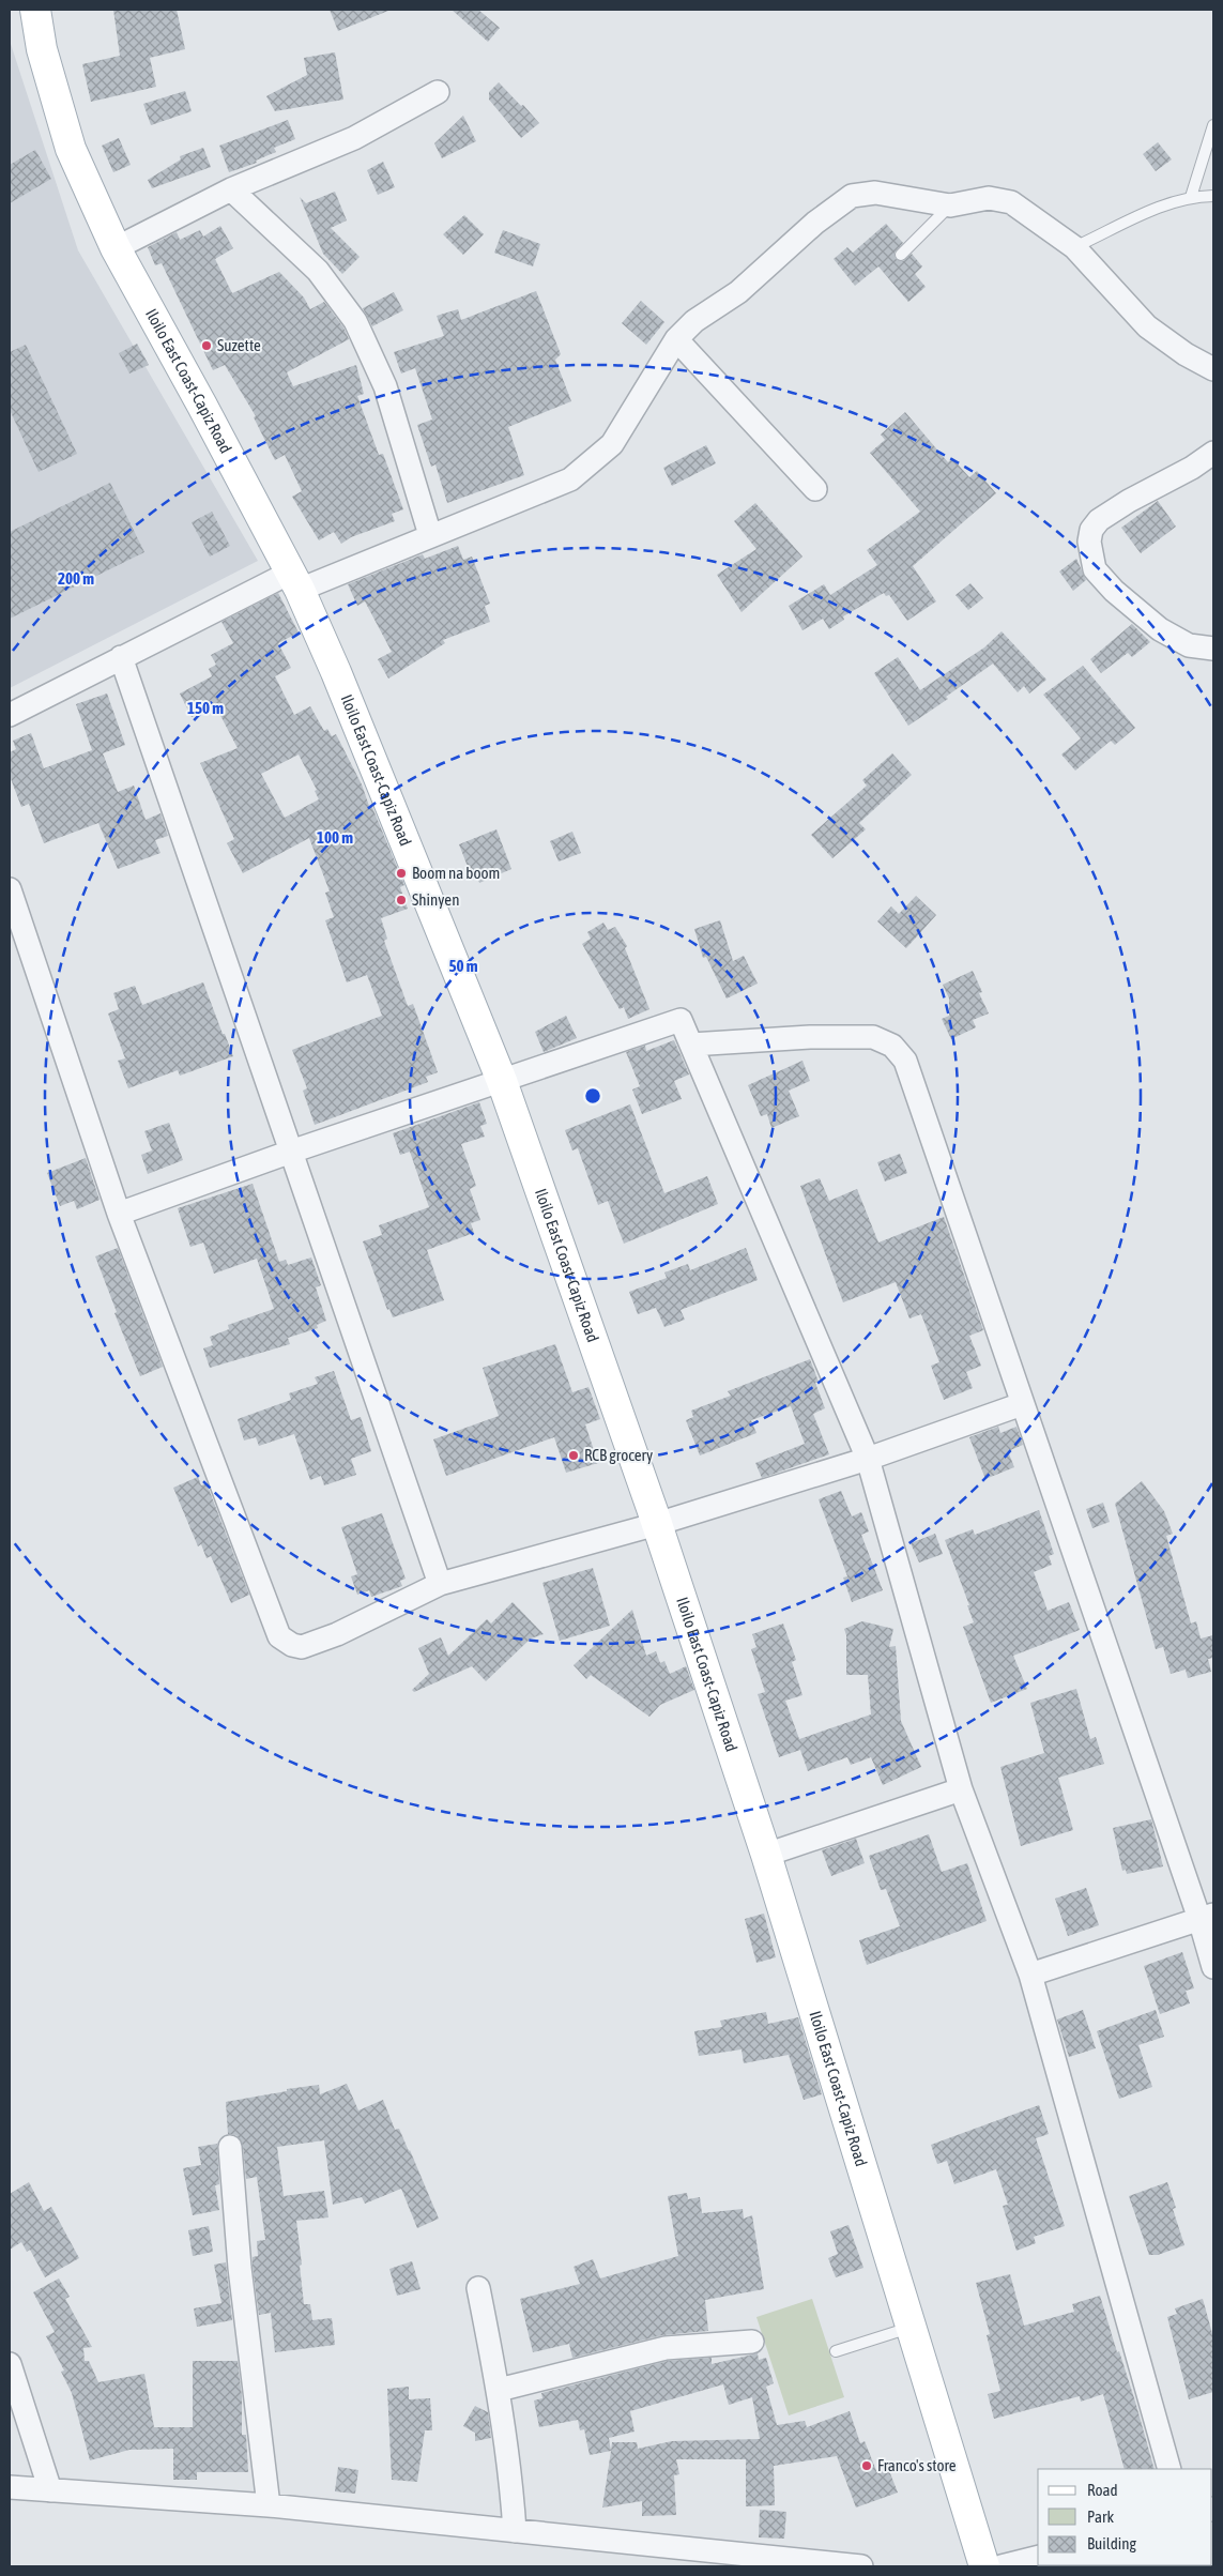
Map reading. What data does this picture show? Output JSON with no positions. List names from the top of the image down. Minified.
{"streets":{"main road":["Iloilo East Coast-Capiz Road"]},"places":["Suzette","Boom na boom","Shinyen","RCB grocery","Franco's store"],"legend":["Road","Park","Building"],"rings":["200 m","150 m","100 m","50 m"]}
